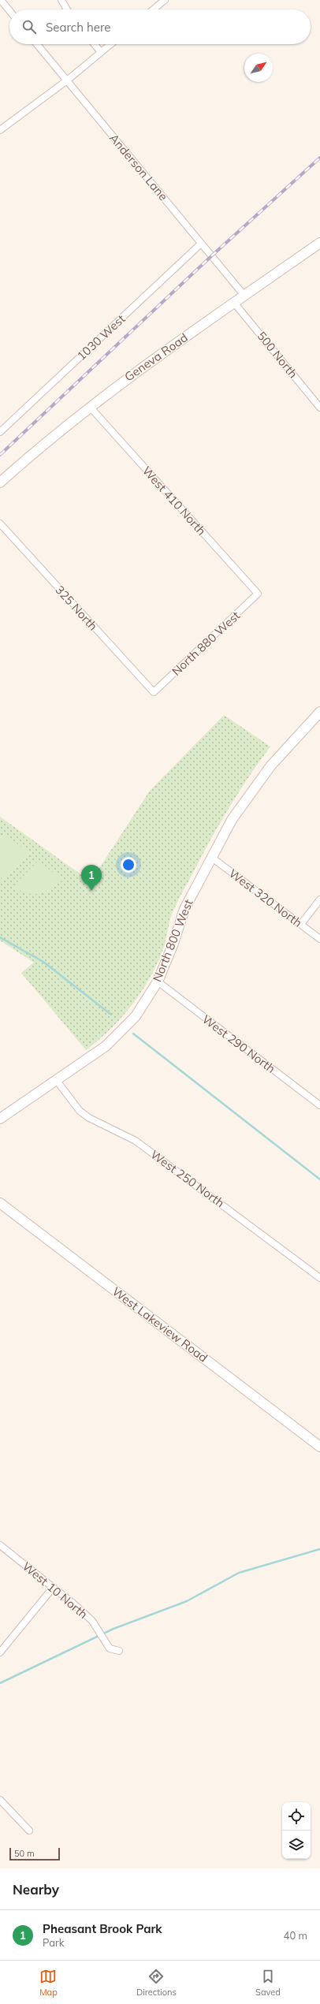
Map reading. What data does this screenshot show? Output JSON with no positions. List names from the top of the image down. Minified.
{"streets":{"street":["Anderson Lane","1030 West","500 North","Geneva Road","West 410 North","325 North","North 880 West","West 320 North","North 800 West","West 290 North","West 250 North","West Lakeview Road","West 10 North"]},"crossings":[["Anderson Lane","1030 West"],["Anderson Lane","Geneva Road"],["500 North","Geneva Road"],["Geneva Road","West 410 North"],["West 410 North","North 880 West"],["325 North","North 880 West"],["West 320 North","North 800 West"],["North 800 West","West 290 North"],["North 800 West","West 250 North"]],"scale_bar":"50 m","north":"top right","page":{"search":"Search here","pins":"1","scale":"50 m","heading":"Nearby","list":[{"mark":"1","name":"Pheasant Brook Park","note":"Park","value":"40 m"}],"nav":["Map","Directions","Saved"]}}
